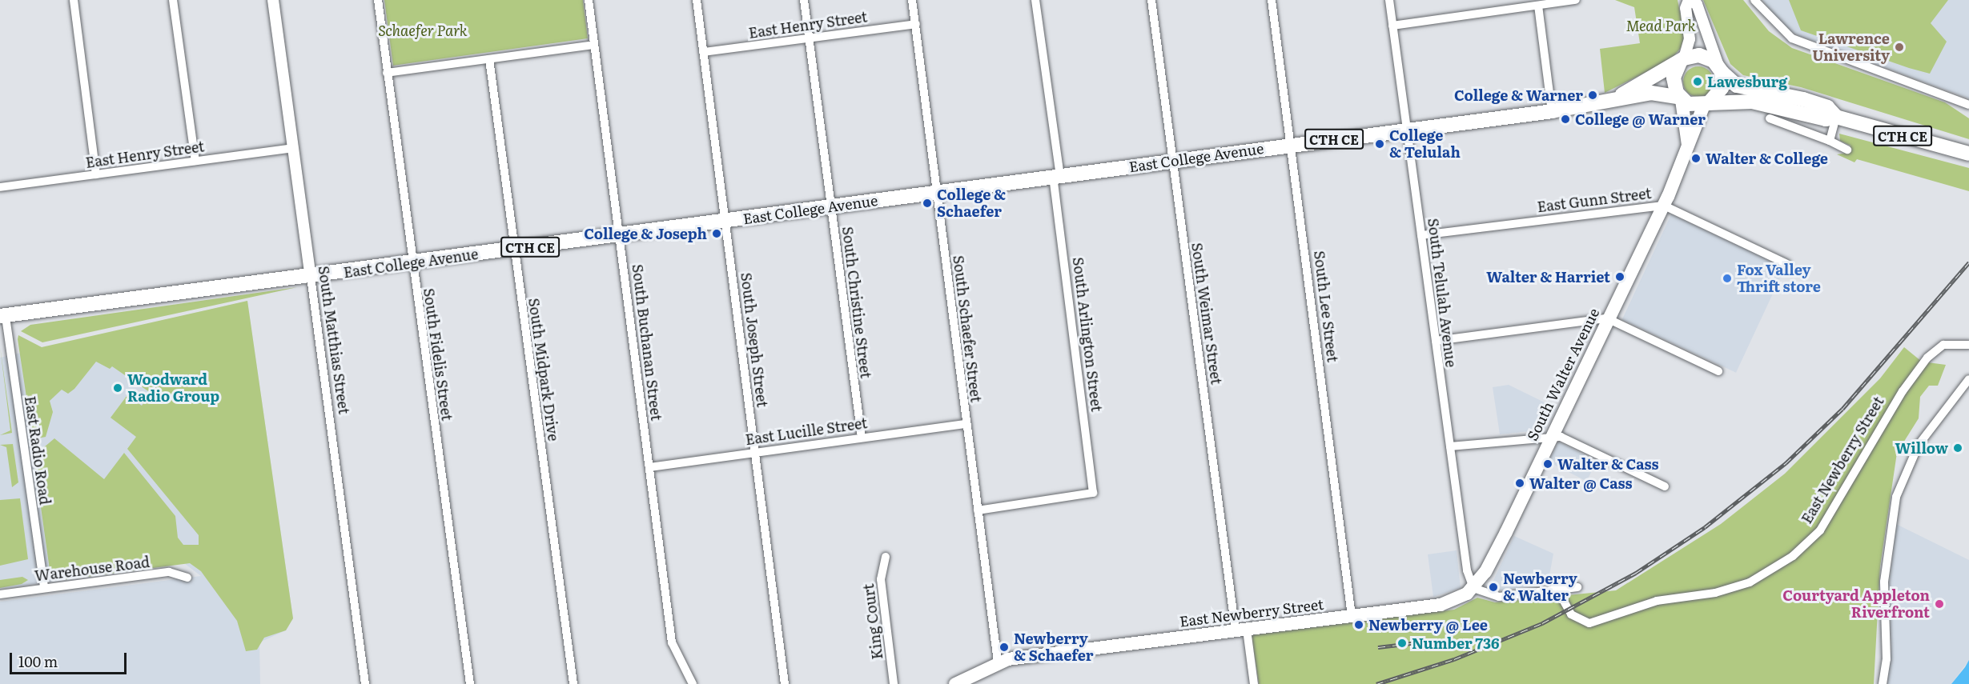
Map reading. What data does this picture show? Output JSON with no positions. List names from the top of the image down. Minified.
{"streets":{"main road":["CTH CE","East College Avenue","South Walter Avenue","East Newberry Street"],"street":["East Henry Street","East Gunn Street","South Telulah Avenue","South Christine Street","South Lee Street","South Weimar Street","South Schaefer Street","South Arlington Street","South Matthias Street","South Joseph Street","South Buchanan Street","South Fidelis Street","South Midpark Drive","East Lucille Street","East Radio Road","Warehouse Road","King Court"]},"crossings":[["East Henry Street","South Christine Street"],["East Henry Street","South Schaefer Street"],["East Henry Street","South Matthias Street"],["East Henry Street","South Joseph Street"],["CTH CE","East College Avenue"],["CTH CE","South Walter Avenue"],["East College Avenue","South Telulah Avenue"],["East College Avenue","South Christine Street"],["East College Avenue","South Lee Street"],["East College Avenue","South Weimar Street"],["East College Avenue","South Schaefer Street"],["East College Avenue","South Arlington Street"],["East College Avenue","South Matthias Street"],["East College Avenue","South Joseph Street"],["East College Avenue","South Buchanan Street"],["East College Avenue","South Fidelis Street"],["East College Avenue","South Midpark Drive"],["East College Avenue","South Walter Avenue"],["East College Avenue","East Radio Road"],["East Gunn Street","South Telulah Avenue"],["East Gunn Street","South Walter Avenue"],["South Telulah Avenue","South Walter Avenue"],["South Telulah Avenue","East Newberry Street"],["South Christine Street","East Lucille Street"],["South Lee Street","East Newberry Street"],["South Weimar Street","East Newberry Street"],["South Schaefer Street","South Arlington Street"],["South Schaefer Street","East Lucille Street"],["South Schaefer Street","East Newberry Street"],["South Joseph Street","East Lucille Street"],["South Buchanan Street","East Lucille Street"],["South Walter Avenue","East Newberry Street"],["East Radio Road","Warehouse Road"]],"parks":["Mead Park","Schaefer Park"],"places":["Lawrence University","Lawesburg","College & Warner","College @ Warner","College & Telulah","Walter & College","College & Schaefer","College & Joseph","Walter & Harriet","Fox Valley Thrift store","Woodward Radio Group","Willow","Walter & Cass","Walter @ Cass","Newberry & Walter","Courtyard Appleton Riverfront","Newberry @ Lee","Number 736","Newberry & Schaefer"],"scale_bar":"100 m"}
